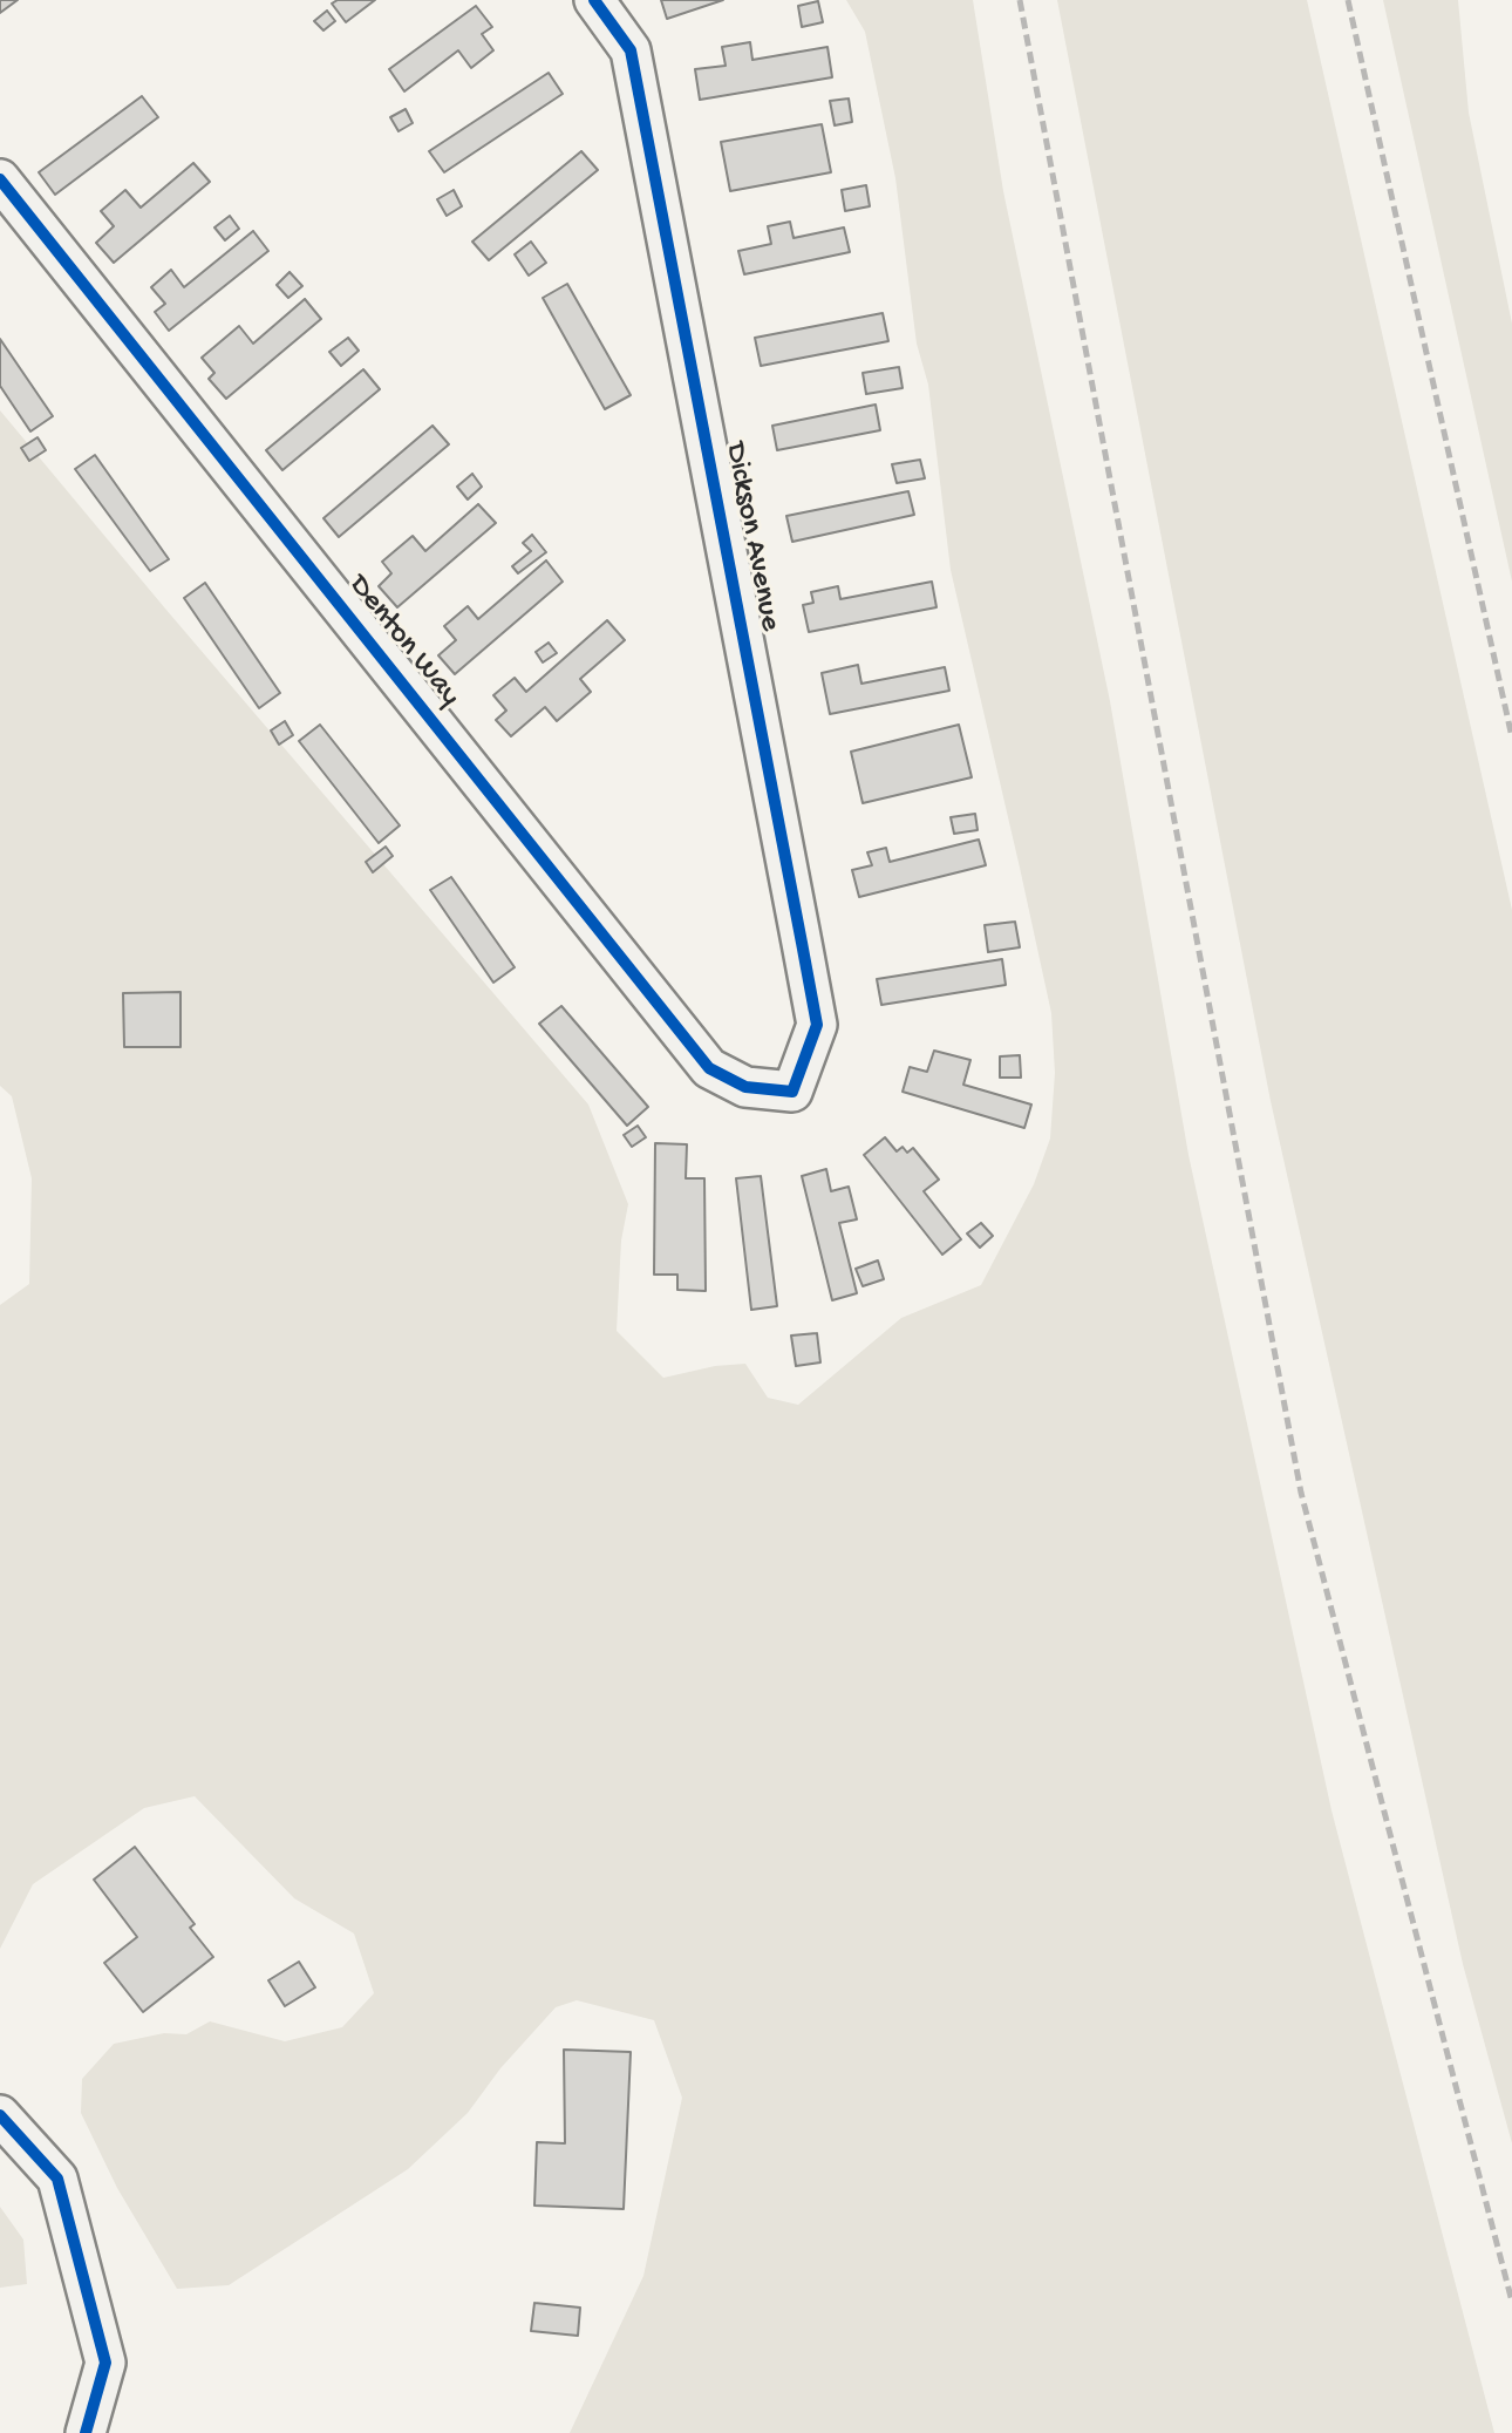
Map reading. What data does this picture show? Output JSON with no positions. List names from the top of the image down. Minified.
{"streets":{"street":["Dickson Avenue","Denton Way"]},"crossings":[["Dickson Avenue","Denton Way"]]}
